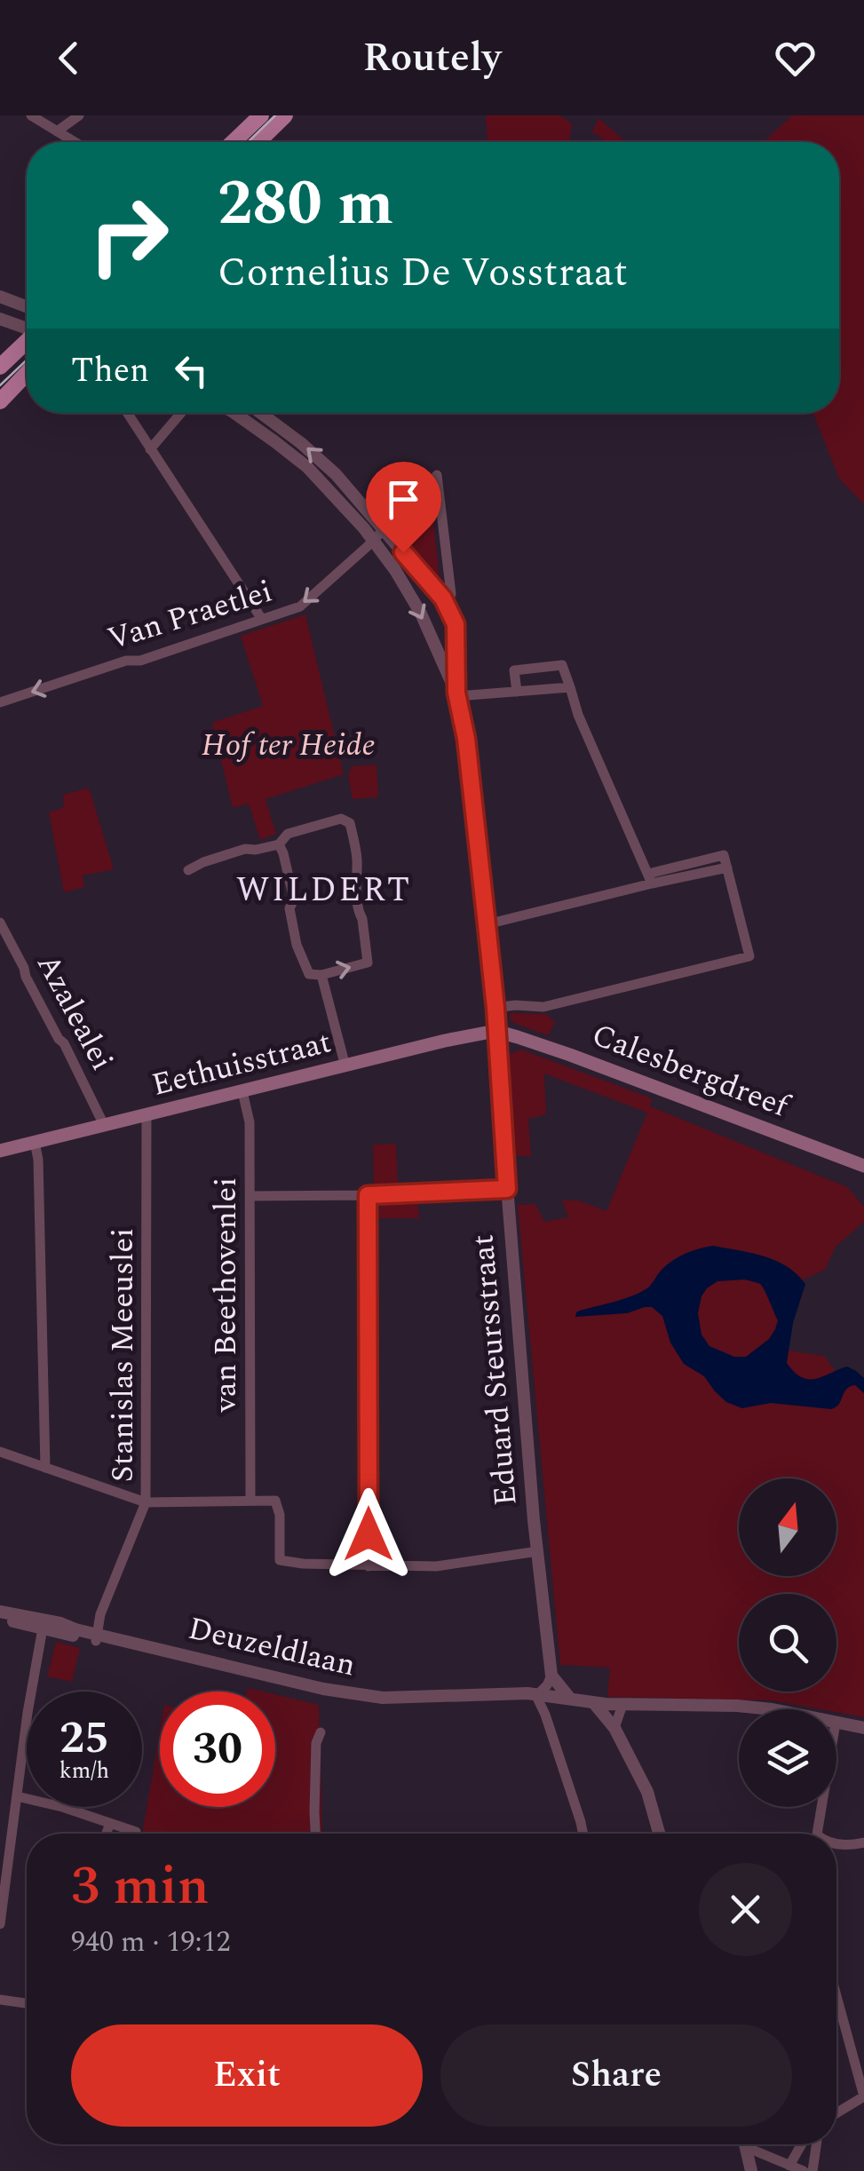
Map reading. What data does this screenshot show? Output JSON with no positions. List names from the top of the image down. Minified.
{"streets":{"main road":["Eethuisstraat","Calesbergdreef"],"street":["Van Praetlei","Azalealei","van Beethovenlei","Stanislas Meeuslei","Eduard Steursstraat","Deuzeldlaan"]},"crossings":[["Azalealei","Eethuisstraat"],["Eethuisstraat","Calesbergdreef"],["Eethuisstraat","van Beethovenlei"],["Eethuisstraat","Stanislas Meeuslei"],["Eethuisstraat","Eduard Steursstraat"],["Calesbergdreef","Eduard Steursstraat"],["Stanislas Meeuslei","Deuzeldlaan"]],"one_way":["Van Praetlei"],"districts":["WILDERT"],"parks":["Hof ter Heide"],"north":"top","page":{"header":"Routely","turn":["280 m","Cornelius De Vosstraat"],"then":"Then","speed":"25 km/h","limit":"30","heading":["3 min","940 m · 19:12"],"buttons":["Exit","Share"]}}
